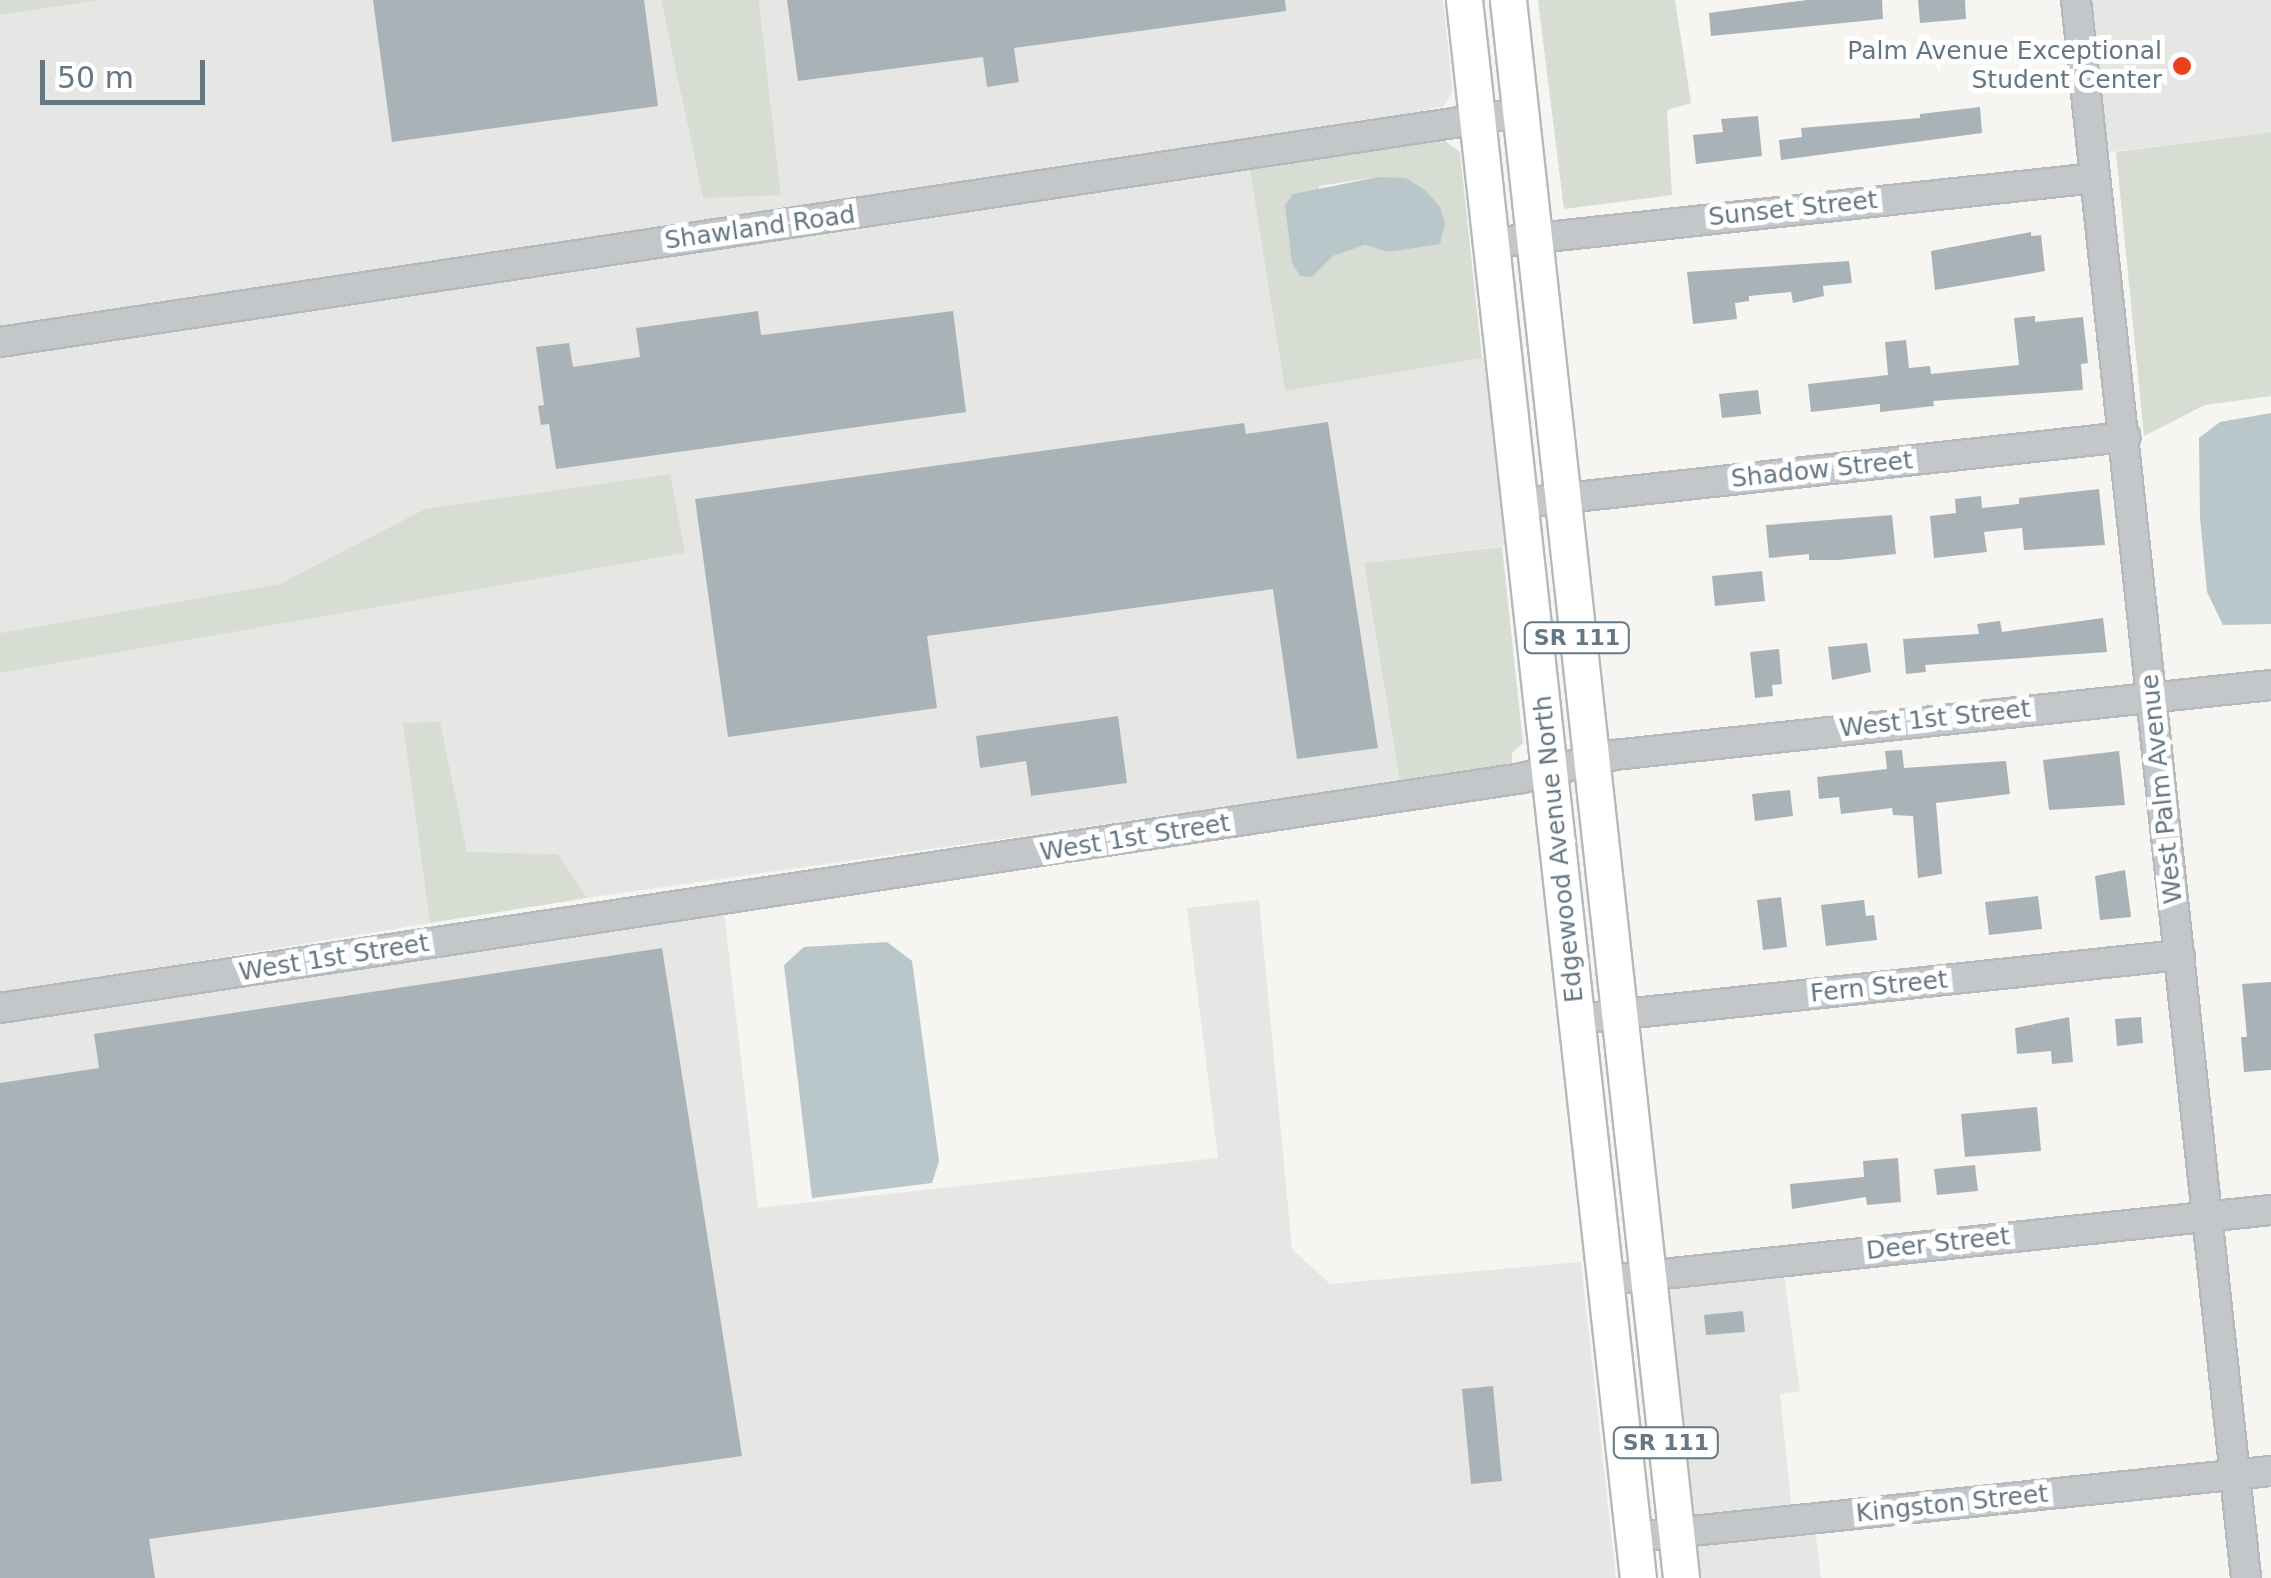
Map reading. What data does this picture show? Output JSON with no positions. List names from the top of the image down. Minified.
{"streets":{"main road":["SR 111","Edgewood Avenue North"],"street":["Sunset Street","Shawland Road","Shadow Street","West 1st Street","West Palm Avenue","Fern Street","Deer Street","Kingston Street"]},"crossings":[["Sunset Street","West Palm Avenue"],["Sunset Street","Edgewood Avenue North"],["Shawland Road","Edgewood Avenue North"],["Shadow Street","West Palm Avenue"],["Shadow Street","Edgewood Avenue North"],["West 1st Street","West Palm Avenue"],["West 1st Street","Edgewood Avenue North"],["West Palm Avenue","Fern Street"],["West Palm Avenue","Deer Street"],["West Palm Avenue","Kingston Street"],["Edgewood Avenue North","Fern Street"],["Edgewood Avenue North","Deer Street"],["Edgewood Avenue North","Kingston Street"]],"places":["Palm Avenue Exceptional Student Center"],"scale_bar":"50 m"}
